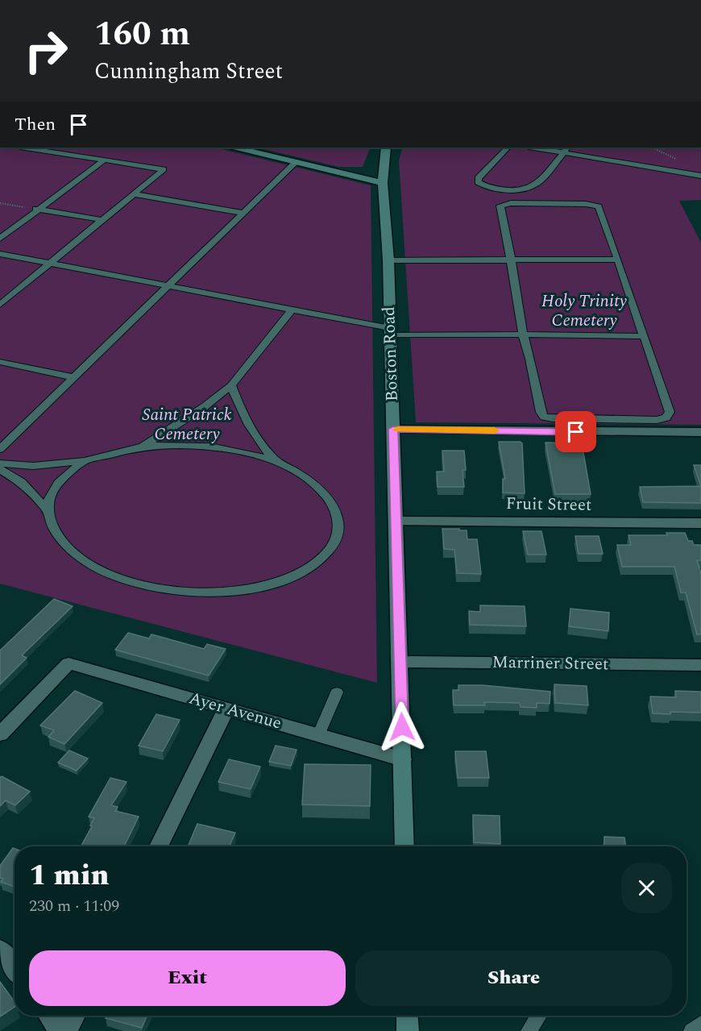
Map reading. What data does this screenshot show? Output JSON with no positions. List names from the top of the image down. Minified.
{"streets":{"main road":["Boston Road"],"street":["Fruit Street","Marriner Street","Ayer Avenue"]},"crossings":[["Boston Road","Fruit Street"],["Boston Road","Marriner Street"],["Boston Road","Ayer Avenue"]],"parks":["Holy Trinity Cemetery","Saint Patrick Cemetery"],"page":{"turn":["160 m","Cunningham Street"],"then":"Then","heading":["1 min","230 m · 11:09"],"buttons":["Exit","Share"]}}
